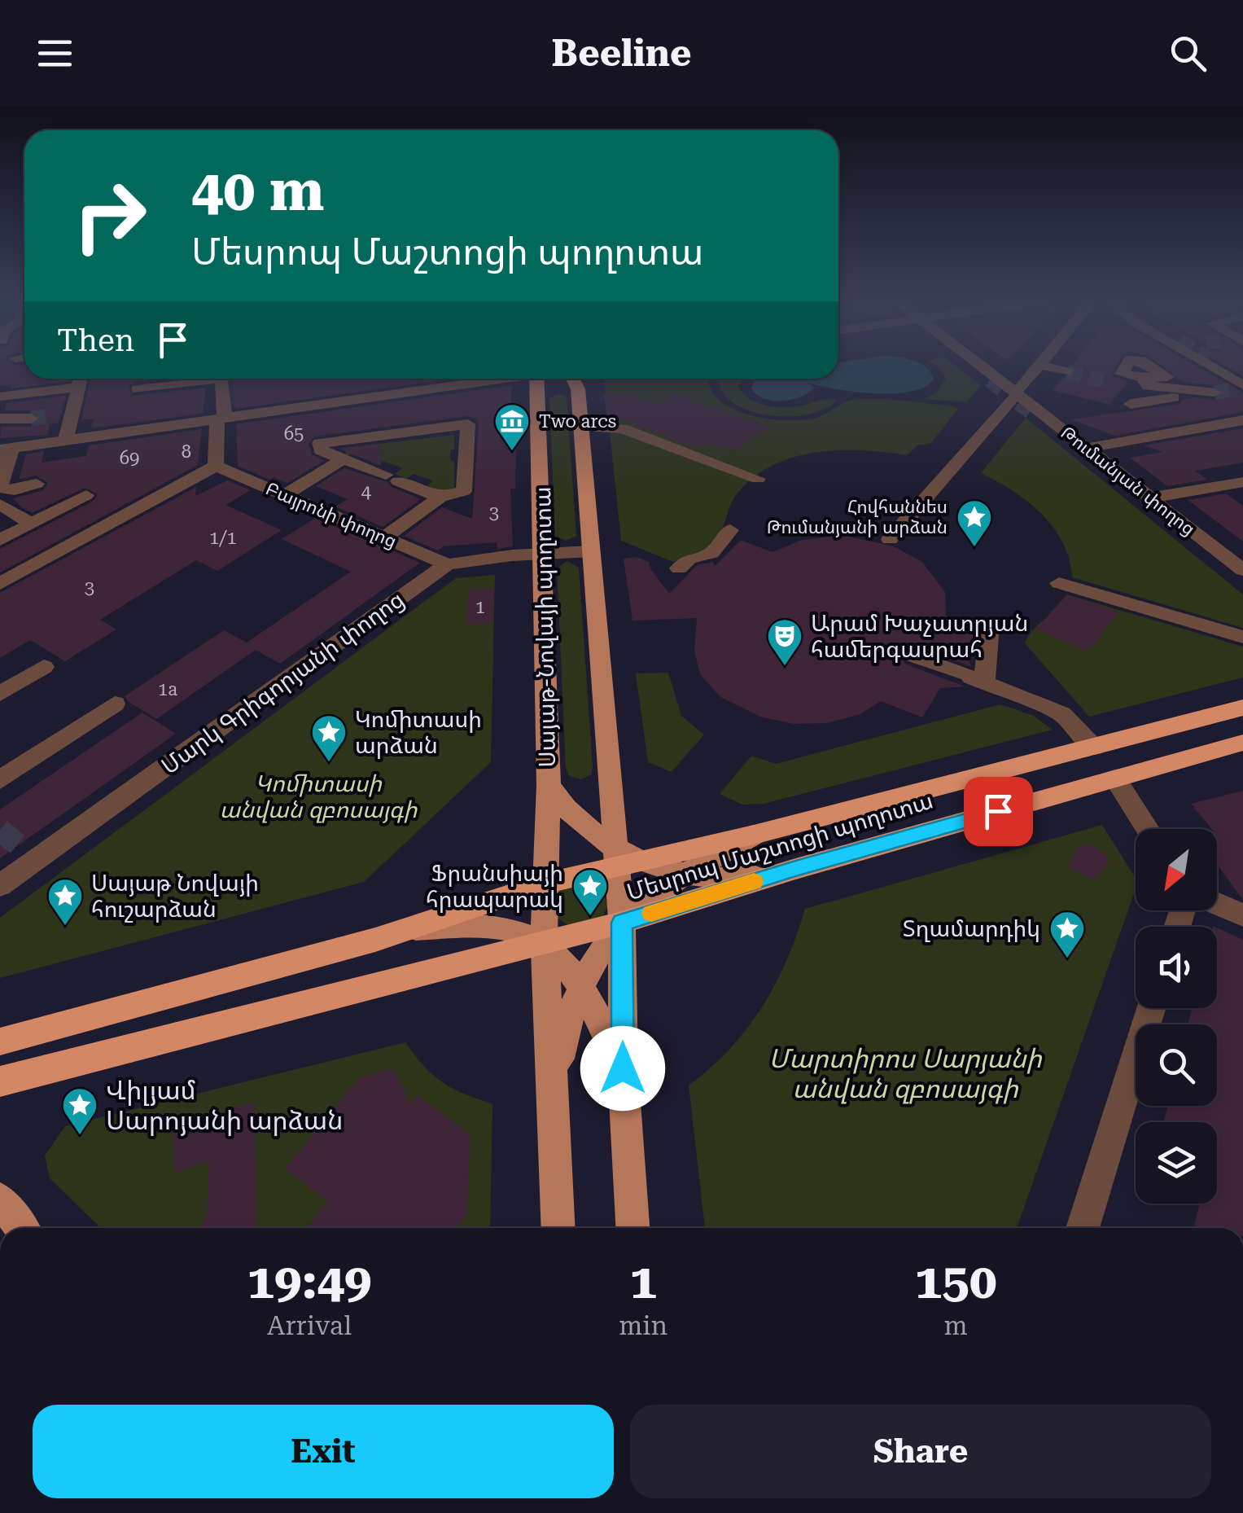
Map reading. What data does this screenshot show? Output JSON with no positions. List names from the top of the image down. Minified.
{"streets":{"highway":["Մեսրոպ Մաշտոցի պողոտա"],"main road":["Սայաթ-Նովայի պողոտա"],"street":["Թումանյան փողոց","Բայրոնի փողոց","Մարկ Գրիգորյանի փողոց"]},"crossings":[["Բայրոնի փողոց","Մարկ Գրիգորյանի փողոց"],["Սայաթ-Նովայի պողոտա","Մարկ Գրիգորյանի փողոց"],["Սայաթ-Նովայի պողոտա","Մեսրոպ Մաշտոցի պողոտա"]],"parks":["Կոմիտասի անվան զբոսայգի","Մարտիրոս Սարյանի անվան զբոսայգի"],"places":{"museum":["Two arcs"],"place":["Հովհաննես Թումանյանի արձան","Կոմիտասի արձան","Ֆրանսիայի հրապարակ","Սայաթ Նովայի հուշարձան","Տղամարդիկ","Վիլյամ Սարոյանի արձան"],"theatre":["Արամ Խաչատրյան համերգասրահ"]},"house_numbers":["65","8","69","4","3","1/1","3","1","1a"],"north":"bottom left","page":{"header":"Beeline","turn":["40 m","Մեսրոպ Մաշտոցի պողոտա"],"then":"Then","eta":["19:49","Arrival","1","min","150","m"],"buttons":["Exit","Share"]}}
